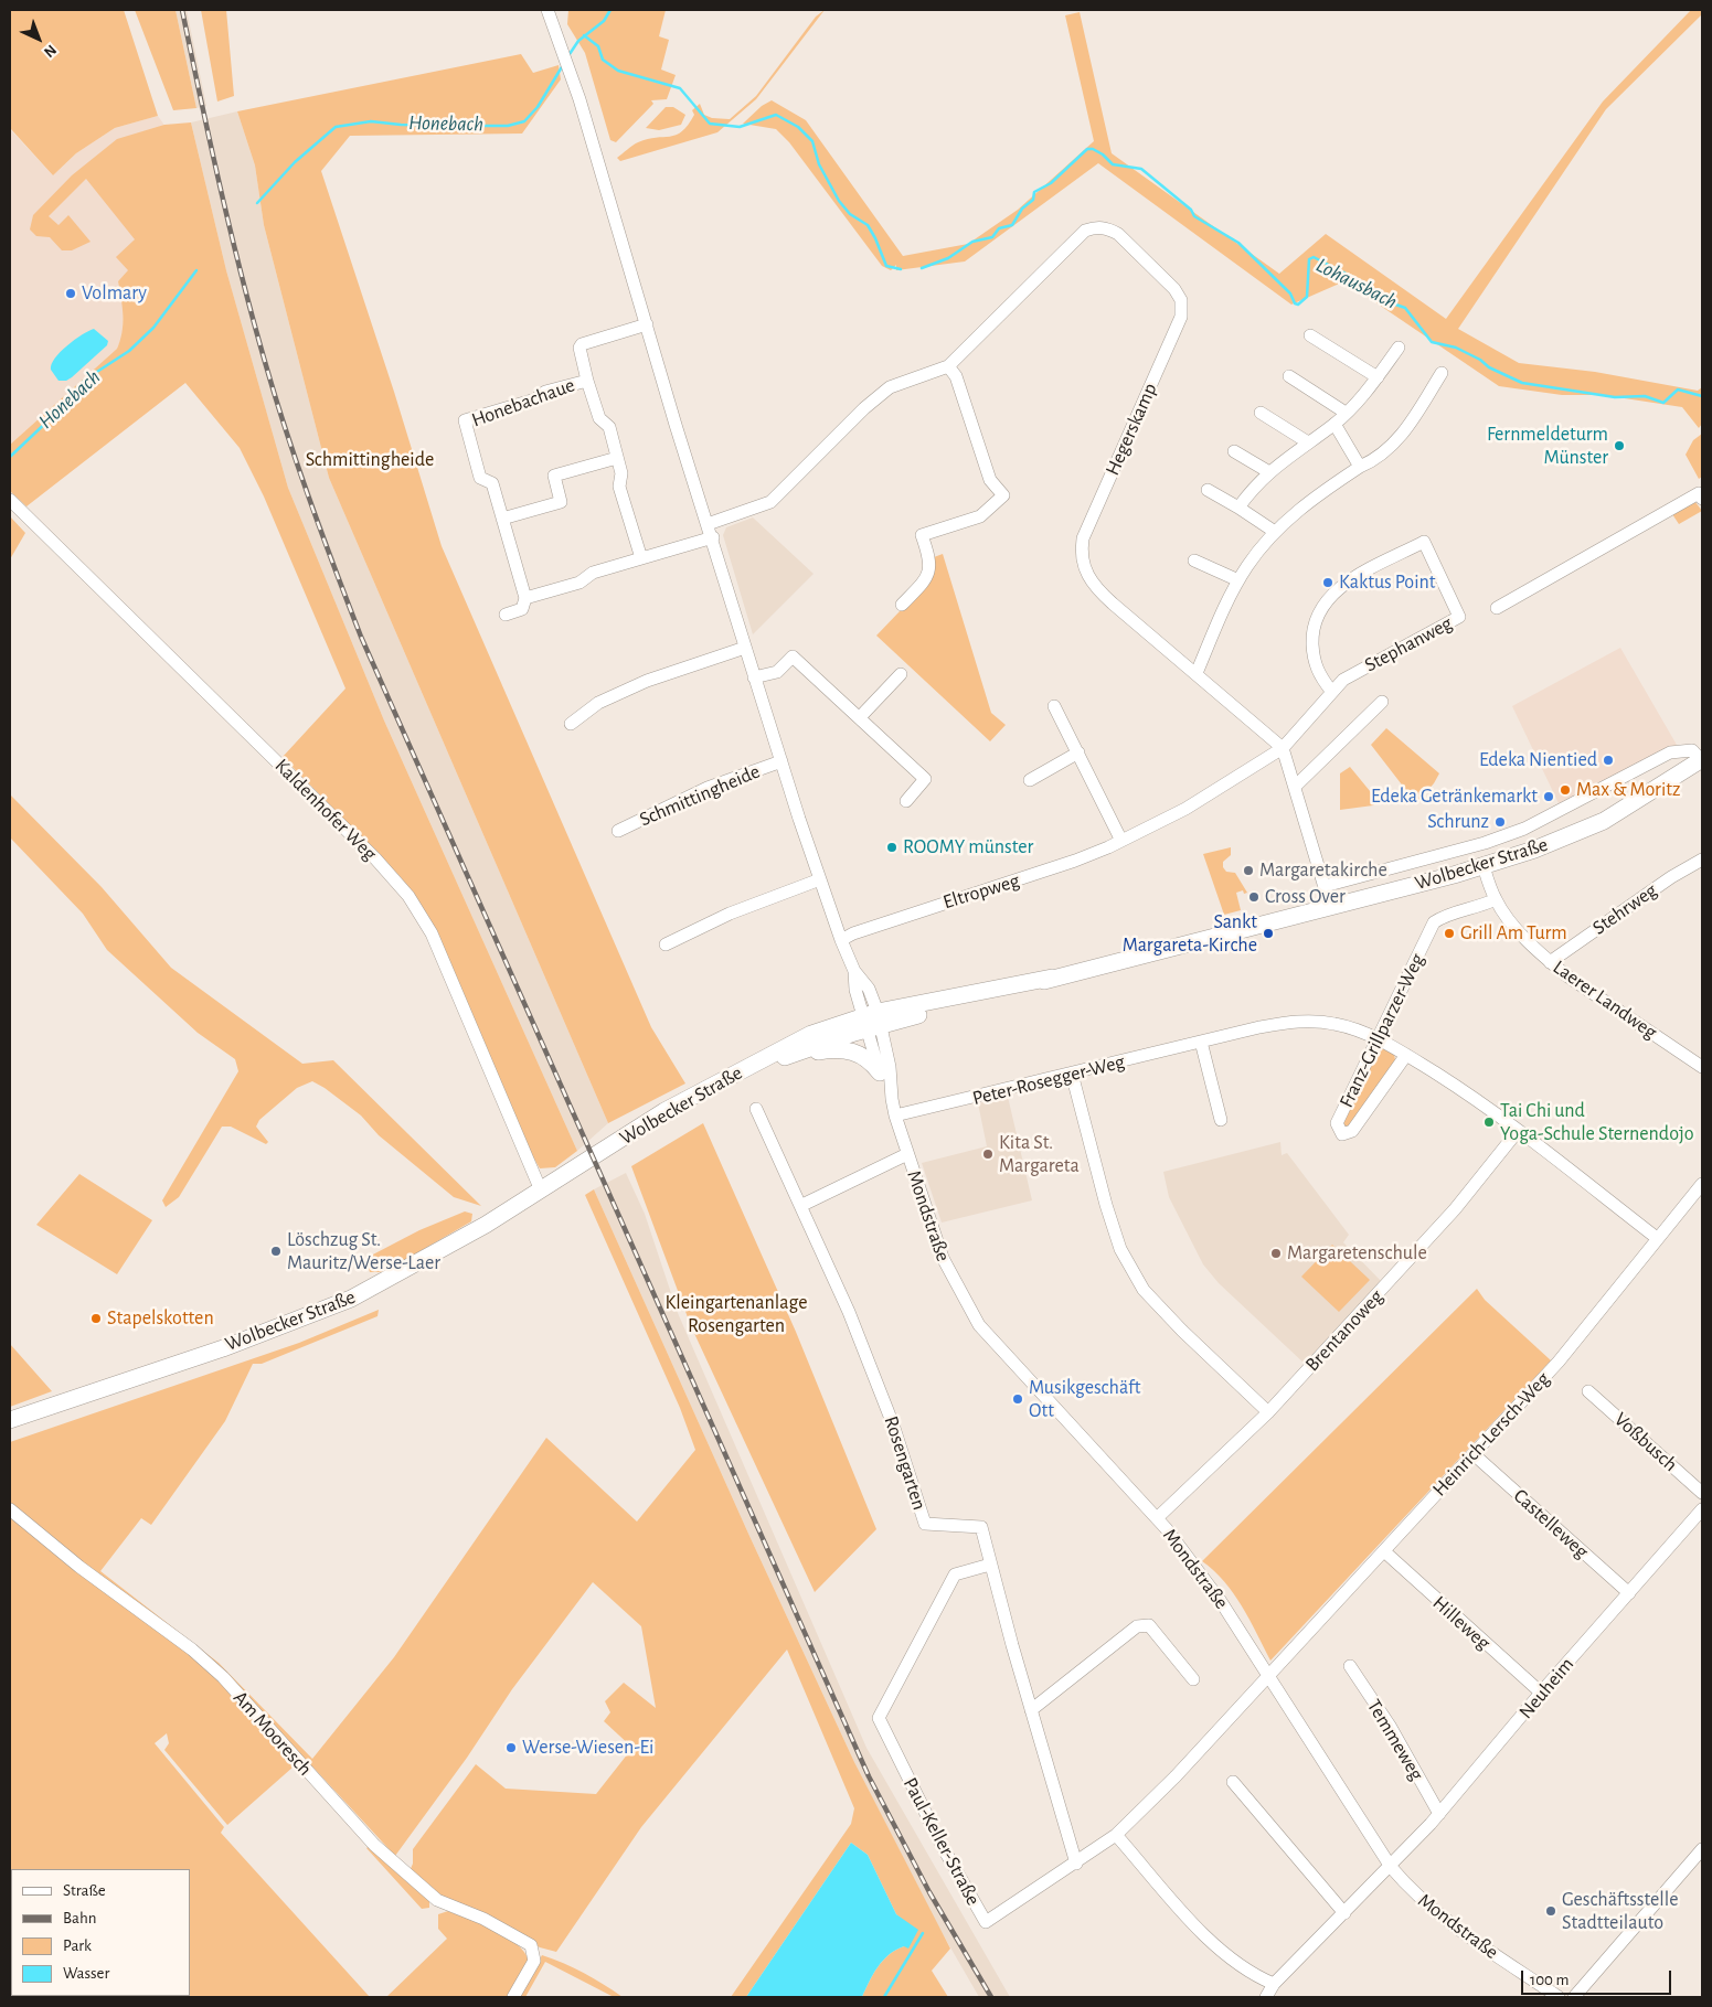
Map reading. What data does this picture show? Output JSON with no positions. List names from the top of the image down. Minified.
{"streets":{"main road":["Wolbecker Straße"],"street":["Honebachaue","Hegerskamp","Stephanweg","Schmittingheide","Kaldenhofer Weg","Eltropweg","Stehrweg","Laerer Landweg","Franz-Grillparzer-Weg","Peter-Rosegger-Weg","Mondstraße","Brentanoweg","Heinrich-Lersch-Weg","Voßbusch","Rosengarten","Castelleweg","Hilleweg","Neuheim","Am Mooresch","Temmeweg","Paul-Keller-Straße"]},"crossings":[["Honebachaue","Schmittingheide"],["Hegerskamp","Stephanweg"],["Hegerskamp","Schmittingheide"],["Hegerskamp","Wolbecker Straße"],["Hegerskamp","Eltropweg"],["Stephanweg","Eltropweg"],["Schmittingheide","Wolbecker Straße"],["Schmittingheide","Eltropweg"],["Schmittingheide","Mondstraße"],["Kaldenhofer Weg","Wolbecker Straße"],["Wolbecker Straße","Laerer Landweg"],["Wolbecker Straße","Mondstraße"],["Stehrweg","Laerer Landweg"],["Laerer Landweg","Franz-Grillparzer-Weg"],["Franz-Grillparzer-Weg","Peter-Rosegger-Weg"],["Peter-Rosegger-Weg","Mondstraße"],["Peter-Rosegger-Weg","Brentanoweg"],["Peter-Rosegger-Weg","Heinrich-Lersch-Weg"],["Mondstraße","Brentanoweg"],["Mondstraße","Heinrich-Lersch-Weg"],["Mondstraße","Neuheim"],["Mondstraße","Paul-Keller-Straße"],["Heinrich-Lersch-Weg","Castelleweg"],["Heinrich-Lersch-Weg","Hilleweg"],["Heinrich-Lersch-Weg","Paul-Keller-Straße"],["Rosengarten","Paul-Keller-Straße"],["Castelleweg","Neuheim"],["Hilleweg","Neuheim"],["Neuheim","Temmeweg"]],"water":["Honebach","Lohausbach"],"parks":["Schmittingheide","Kleingartenanlage Rosengarten"],"places":["Volmary","Fernmeldeturm Münster","Kaktus Point","Edeka Nientied","Max & Moritz","Edeka Getränkemarkt","Schrunz","ROOMY münster","Margaretakirche","Cross Over","Sankt Margareta-Kirche","Grill Am Turm","Tai Chi und Yoga-Schule Sternendojo","Kita St. Margareta","Löschzug St. Mauritz/Werse-Laer","Margaretenschule","Stapelskotten","Musikgeschäft Ott","Werse-Wiesen-Ei","Geschäftsstelle Stadtteilauto"],"legend":["Straße","Bahn","Park","Wasser"],"scale_bar":"100 m","north":"bottom right"}
